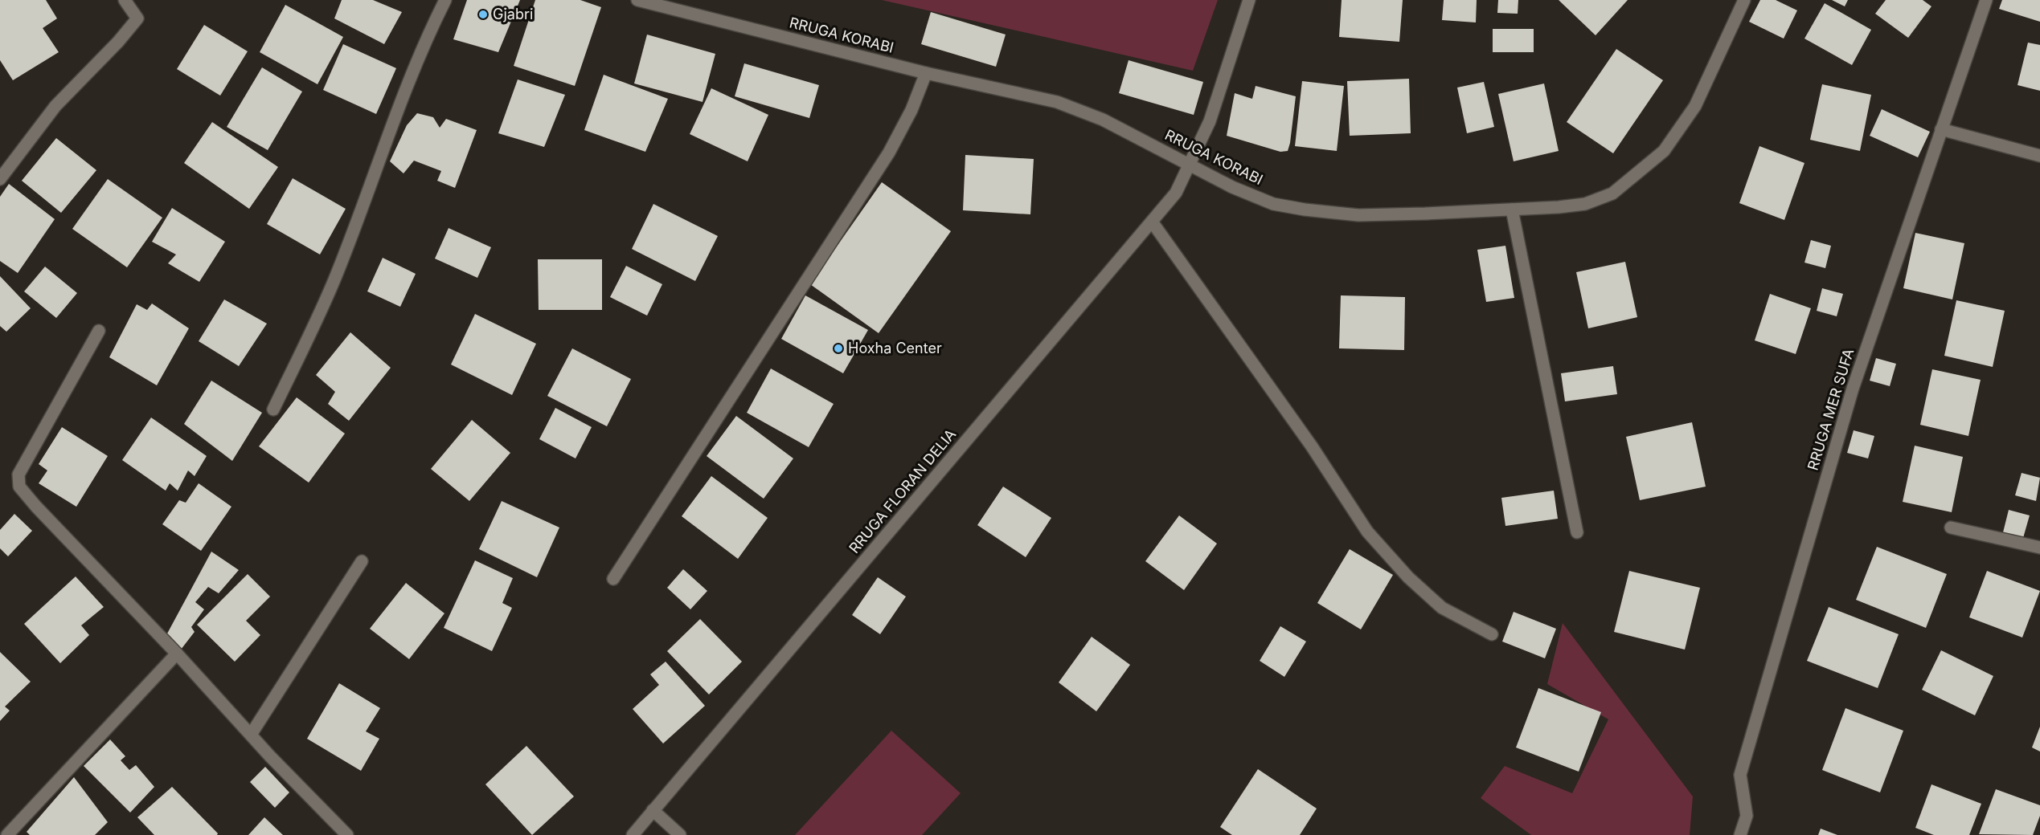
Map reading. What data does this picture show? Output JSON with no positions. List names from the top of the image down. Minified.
{"streets":{"street":["RRUGA KORABI","RRUGA MER SUFA","RRUGA FLORAN DELIA"]},"crossings":[["RRUGA KORABI","RRUGA FLORAN DELIA"]],"places":["Gjabri","Hoxha Center"]}
